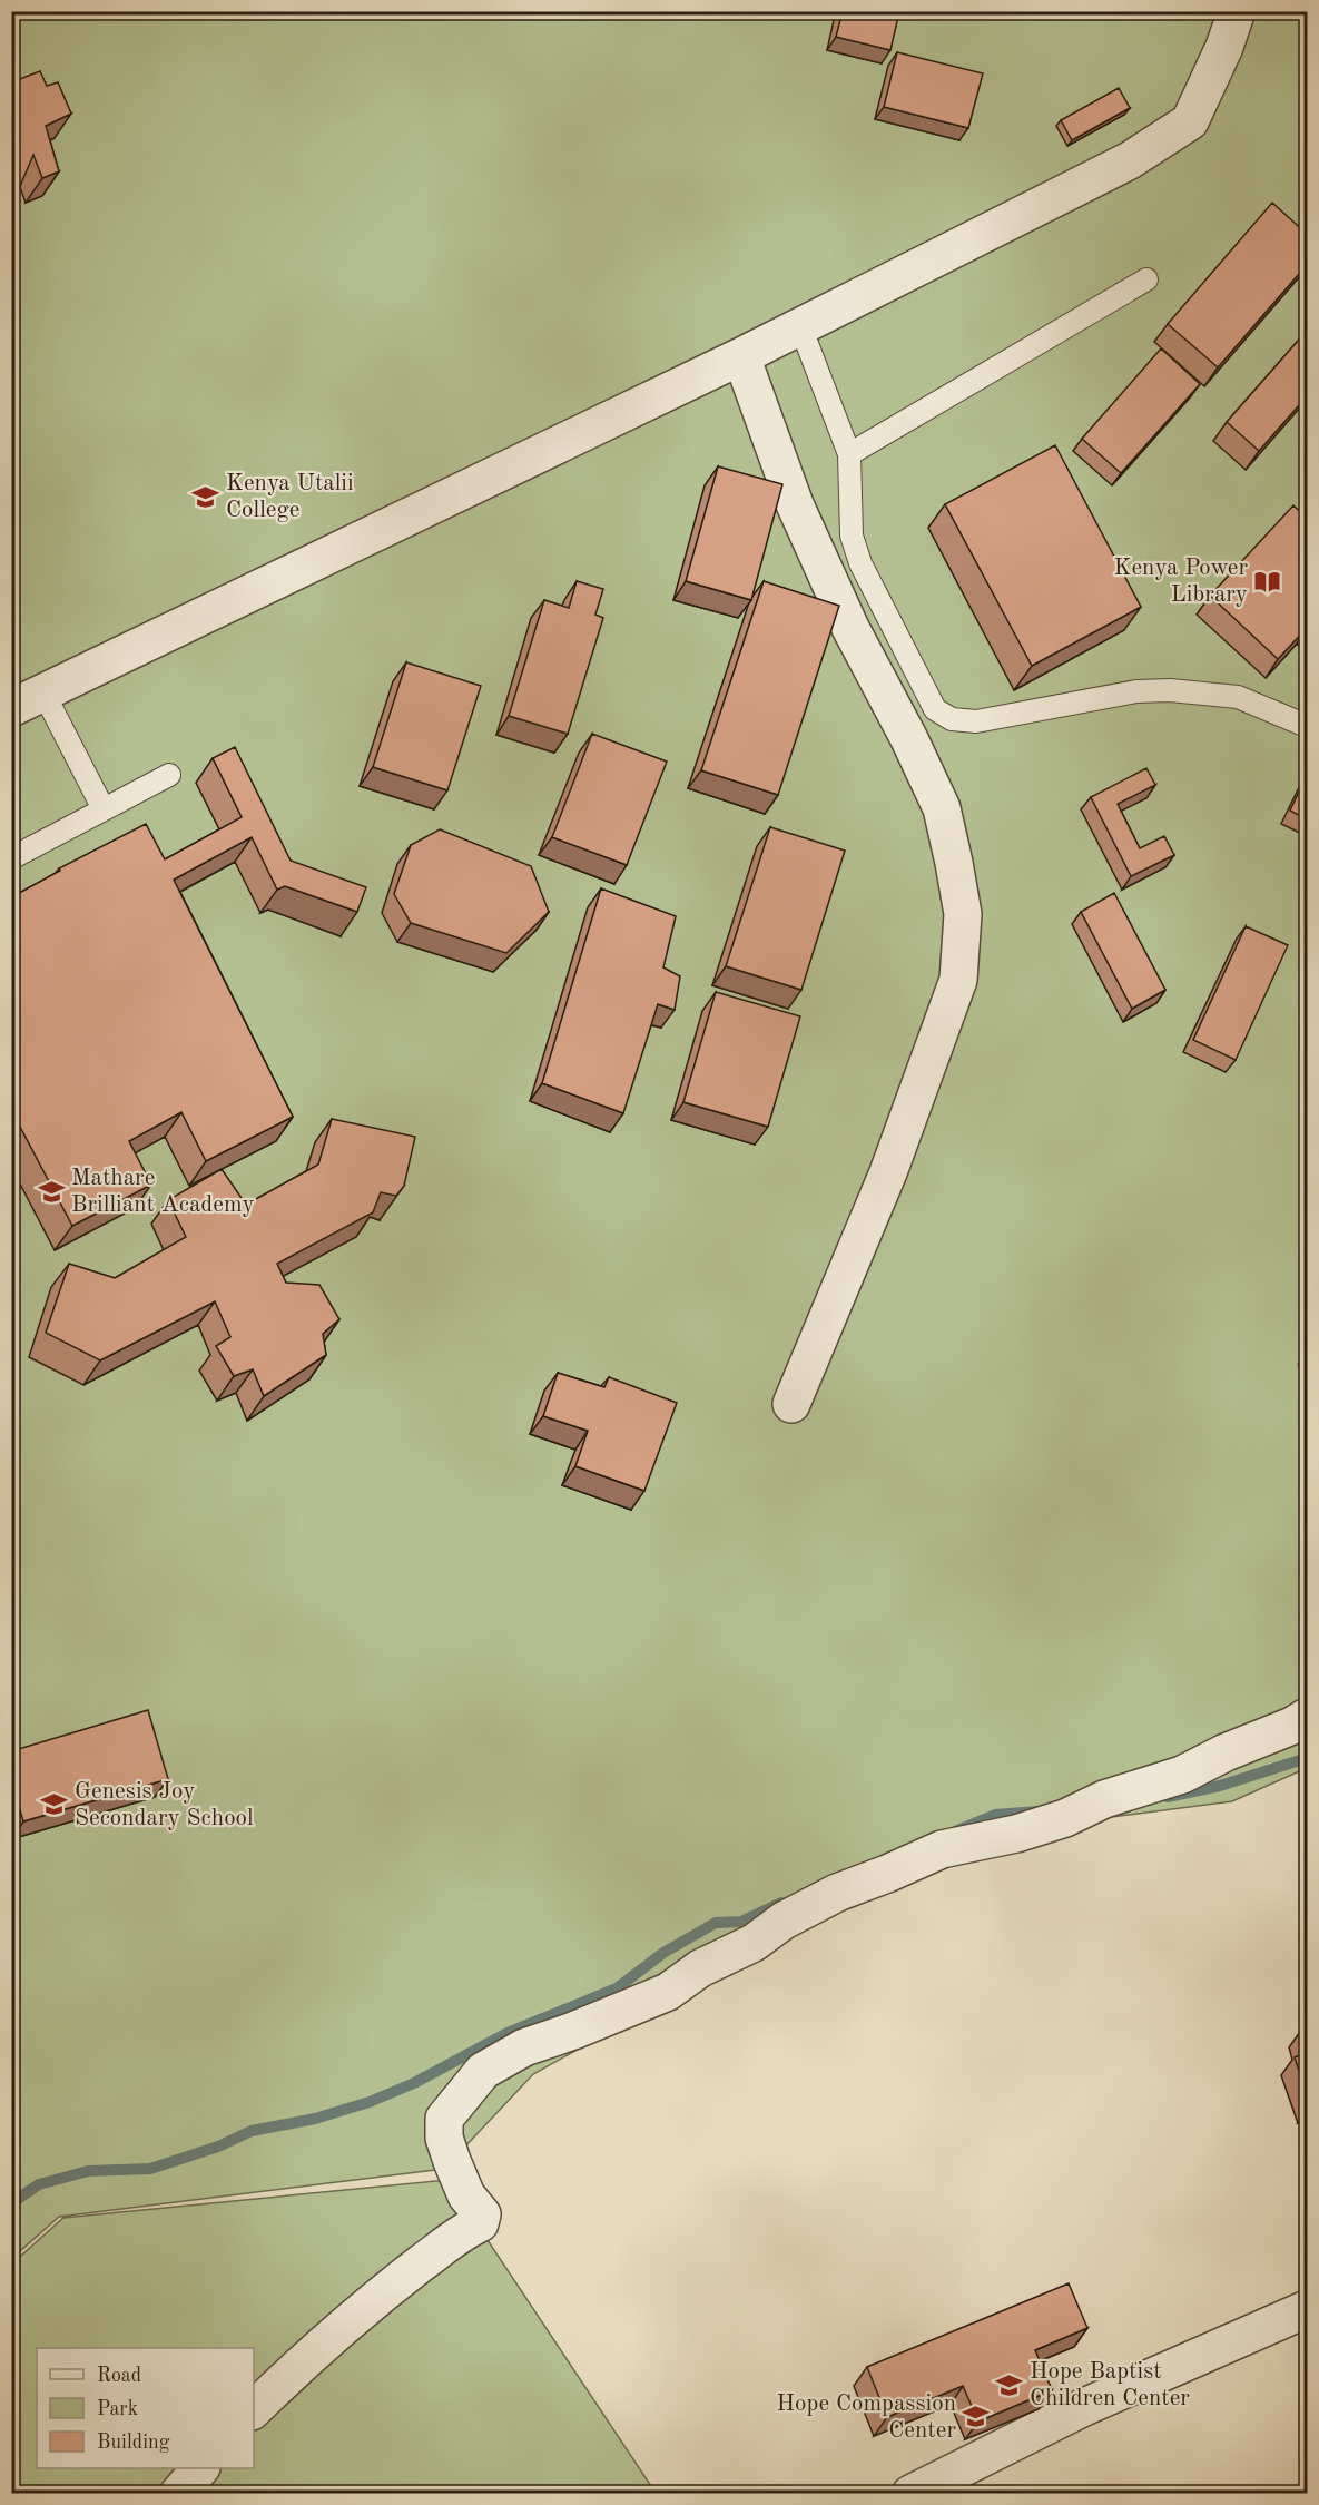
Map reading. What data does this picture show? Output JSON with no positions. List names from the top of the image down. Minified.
{"places":{"school or university":["Kenya Utalii College","Mathare Brilliant Academy","Genesis Joy Secondary School","Hope Baptist Children Center","Hope Compassion Center"],"library":["Kenya Power Library"]},"legend":["Road","Park","Building"]}
